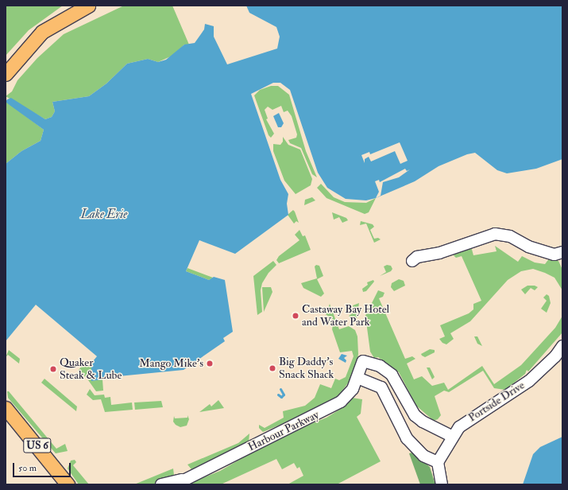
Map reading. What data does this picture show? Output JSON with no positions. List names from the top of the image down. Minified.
{"streets":{"main road":["US 6"],"street":["Portside Drive","Harbour Parkway"]},"crossings":[["Portside Drive","Harbour Parkway"]],"water":["Lake Erie"],"places":["Castaway Bay Hotel and Water Park","Mango Mike's","Big Daddy's Snack Shack","Quaker Steak & Lube"],"scale_bar":"50 m"}
